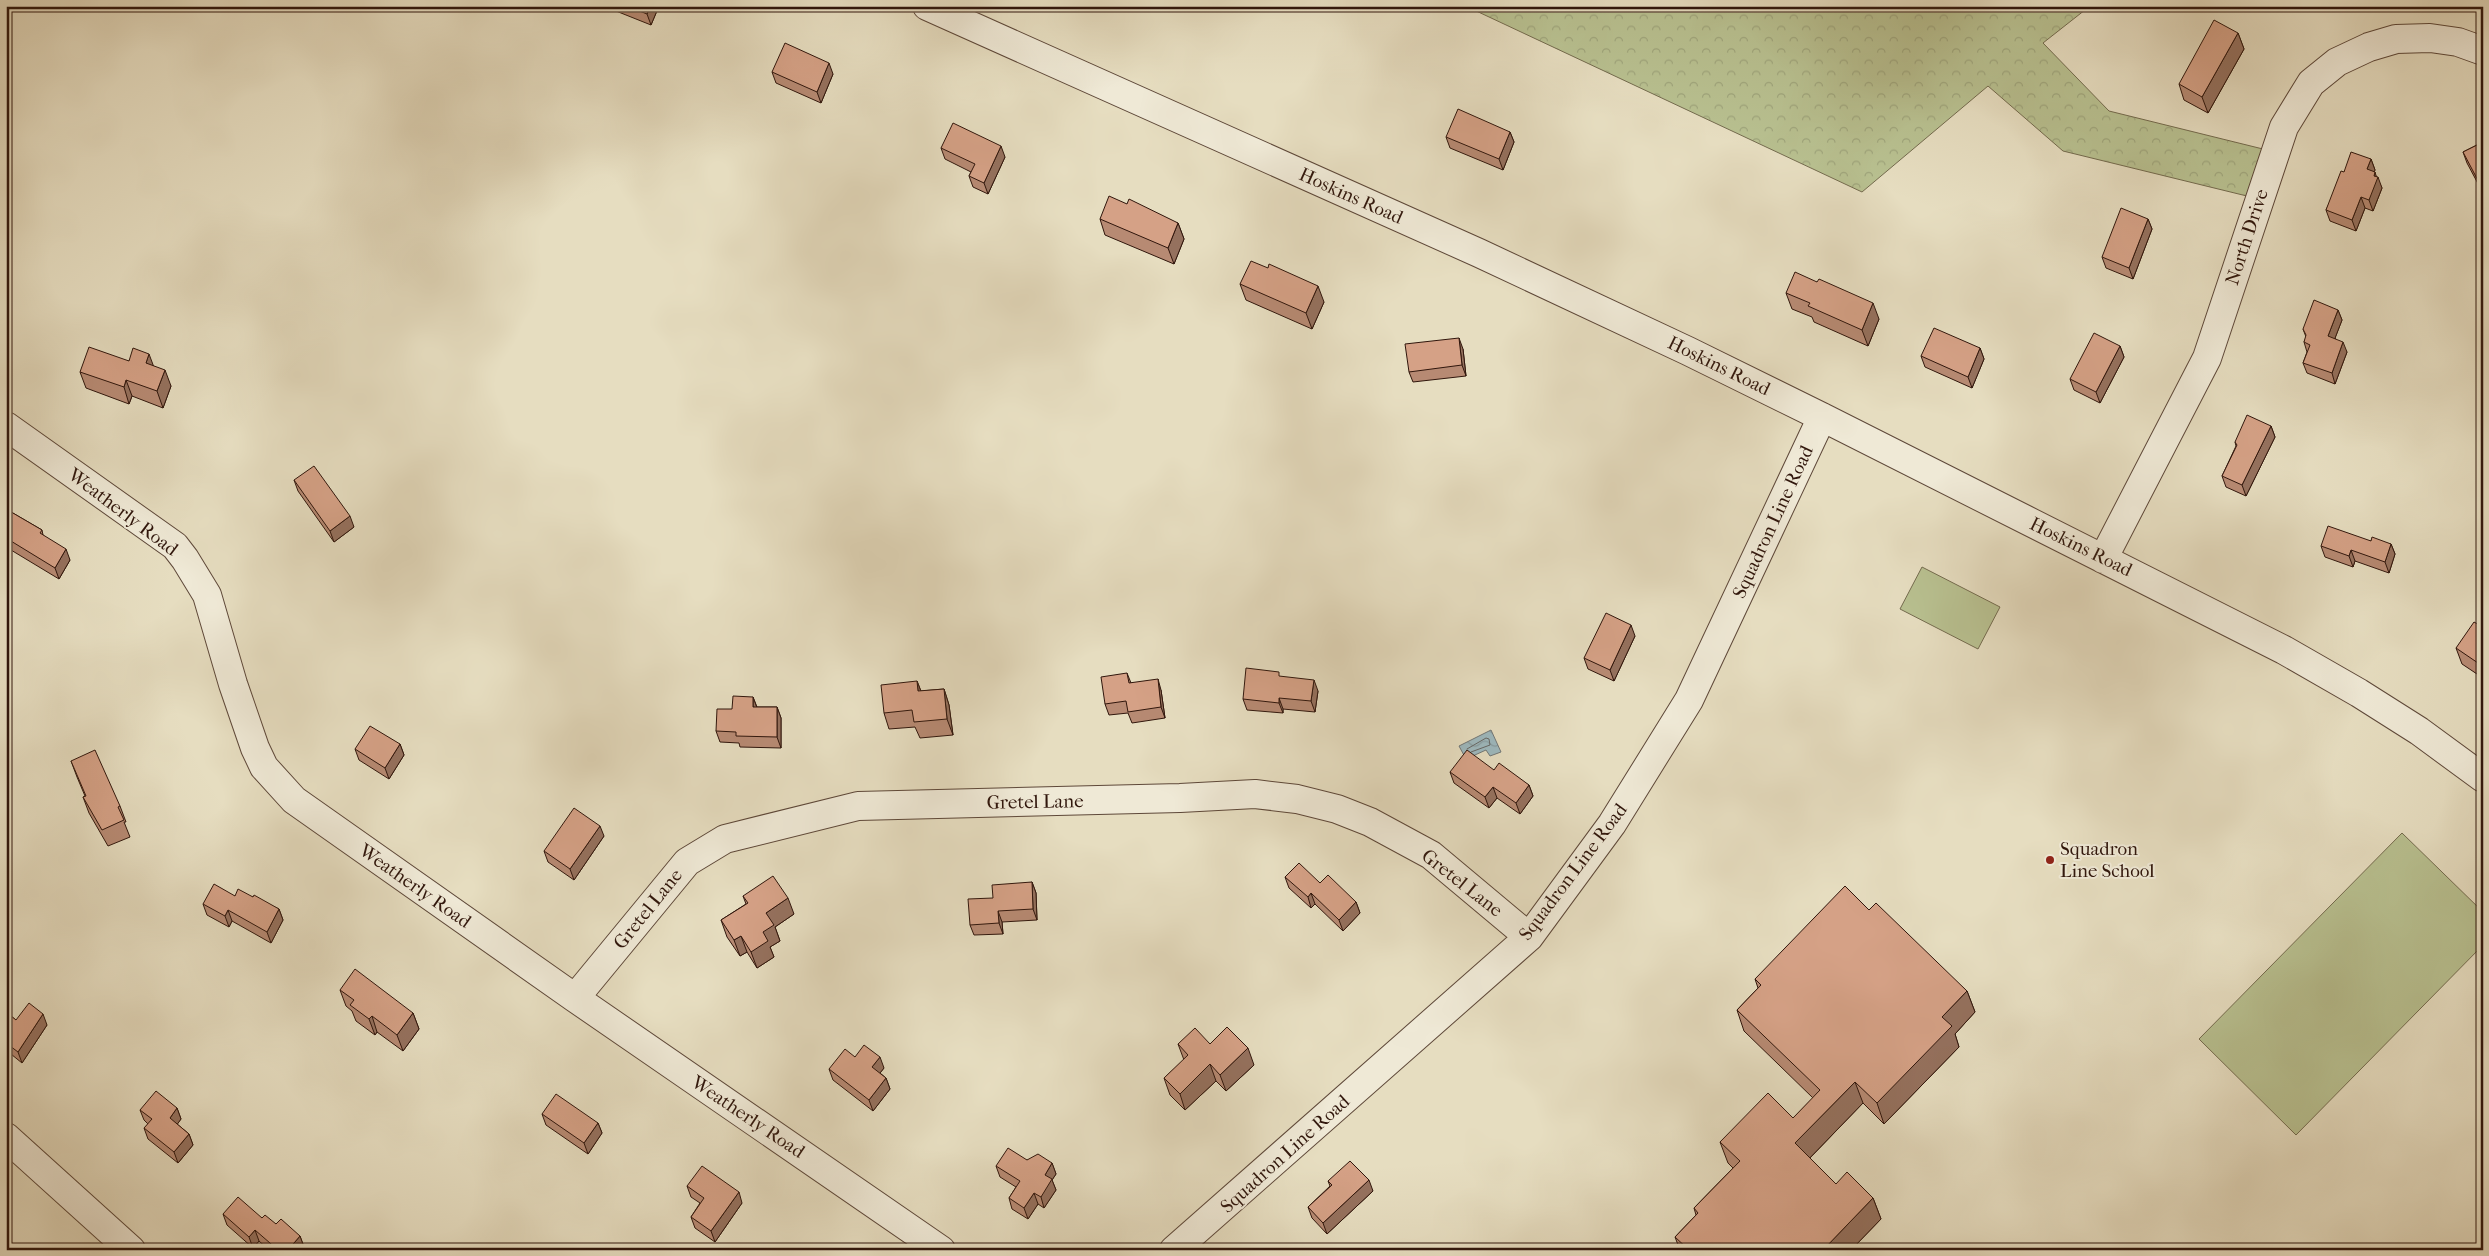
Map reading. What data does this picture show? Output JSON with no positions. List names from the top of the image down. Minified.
{"streets":{"street":["Hoskins Road","North Drive","Weatherly Road","Squadron Line Road","Gretel Lane"]},"crossings":[["Hoskins Road","North Drive"],["Hoskins Road","Squadron Line Road"],["Weatherly Road","Gretel Lane"],["Squadron Line Road","Gretel Lane"]],"places":["Squadron Line School"]}
